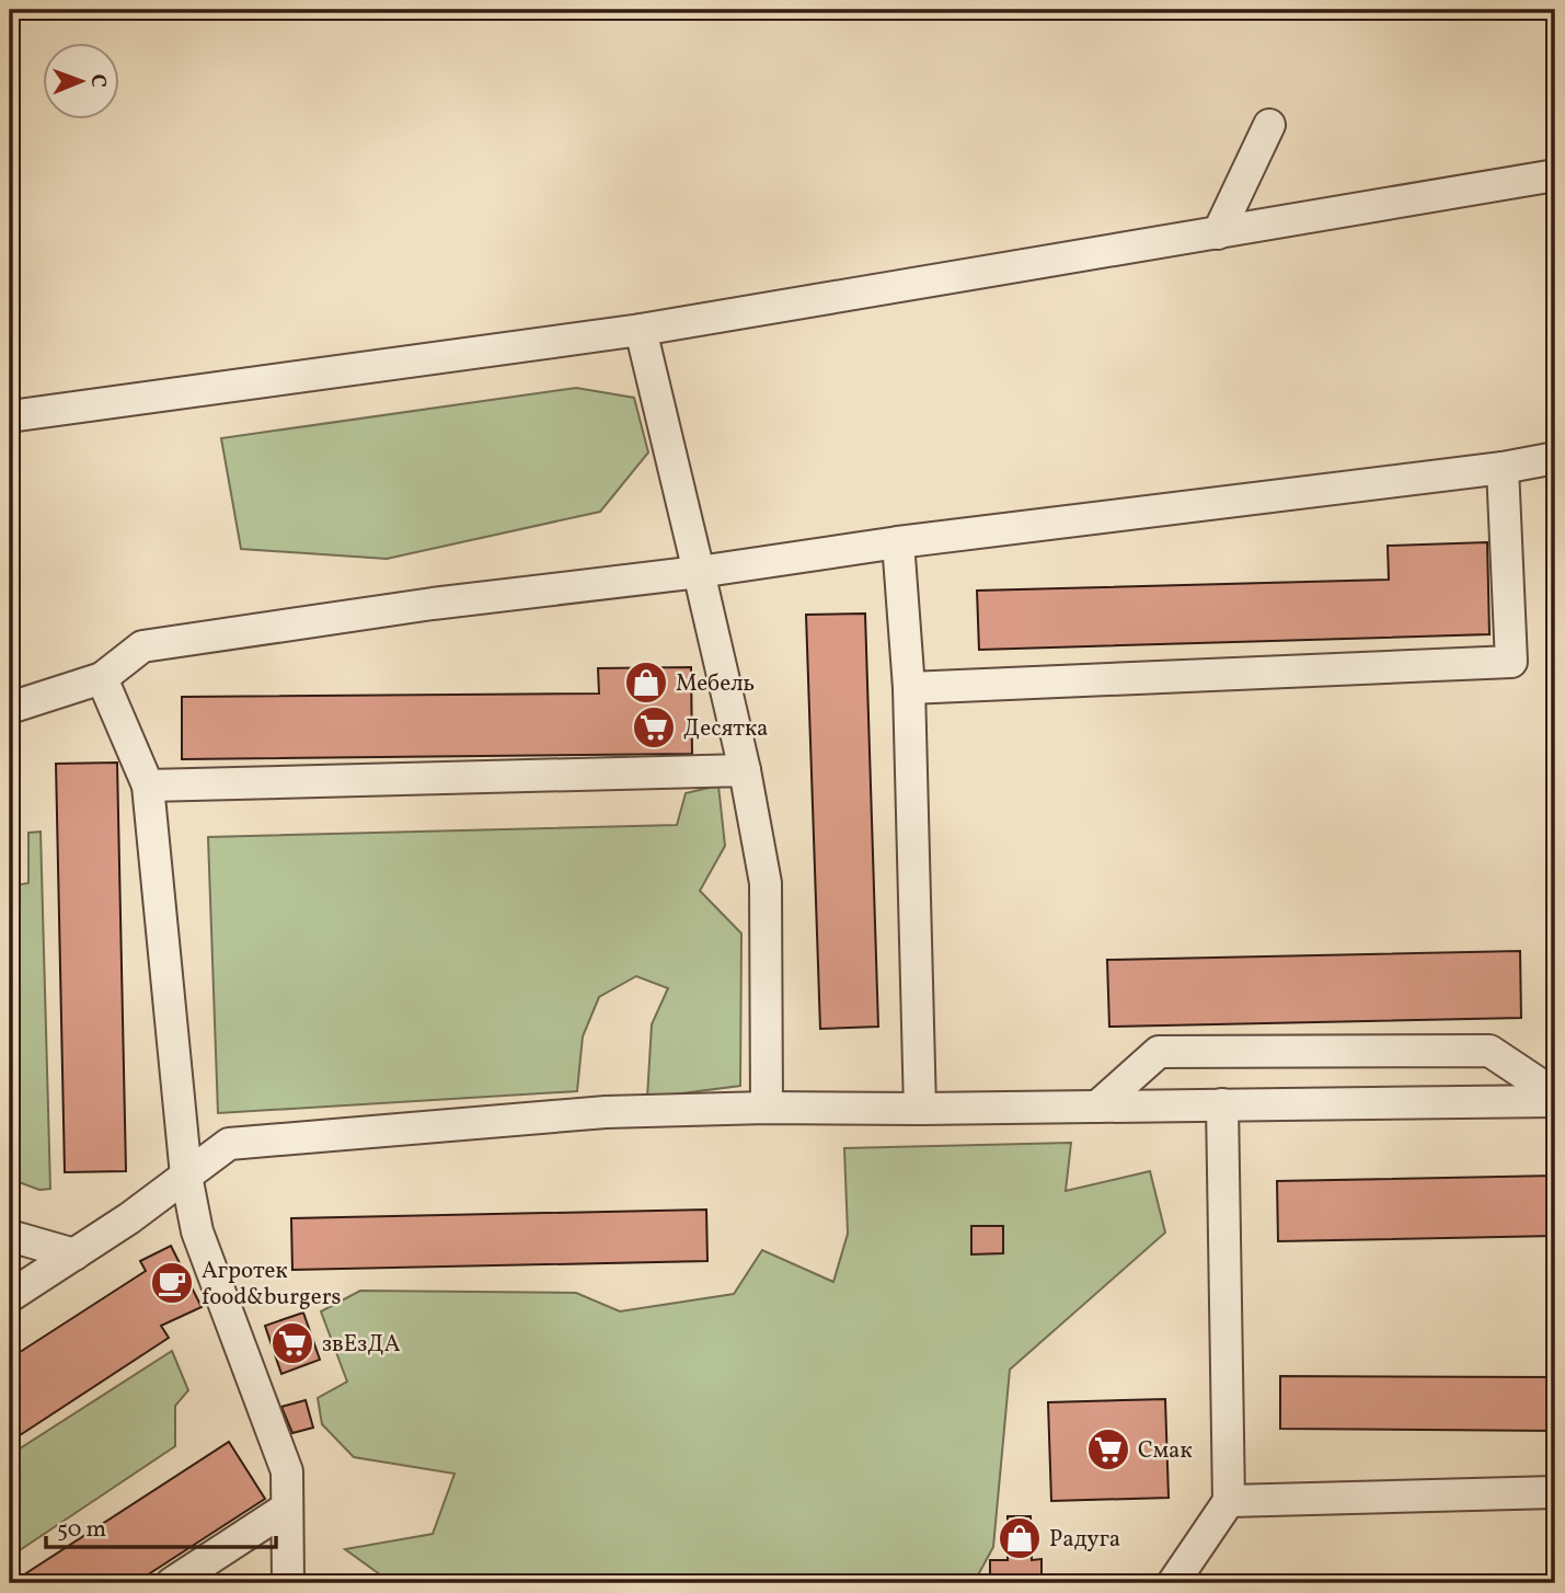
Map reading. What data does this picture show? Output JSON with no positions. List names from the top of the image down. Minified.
{"places":{"shop":["Мебель","Радуга"],"supermarket":["Десятка","звЕзДА","Смак"],"cafe":["Агротек food&burgers"]},"scale_bar":"50 m","north":"right"}
